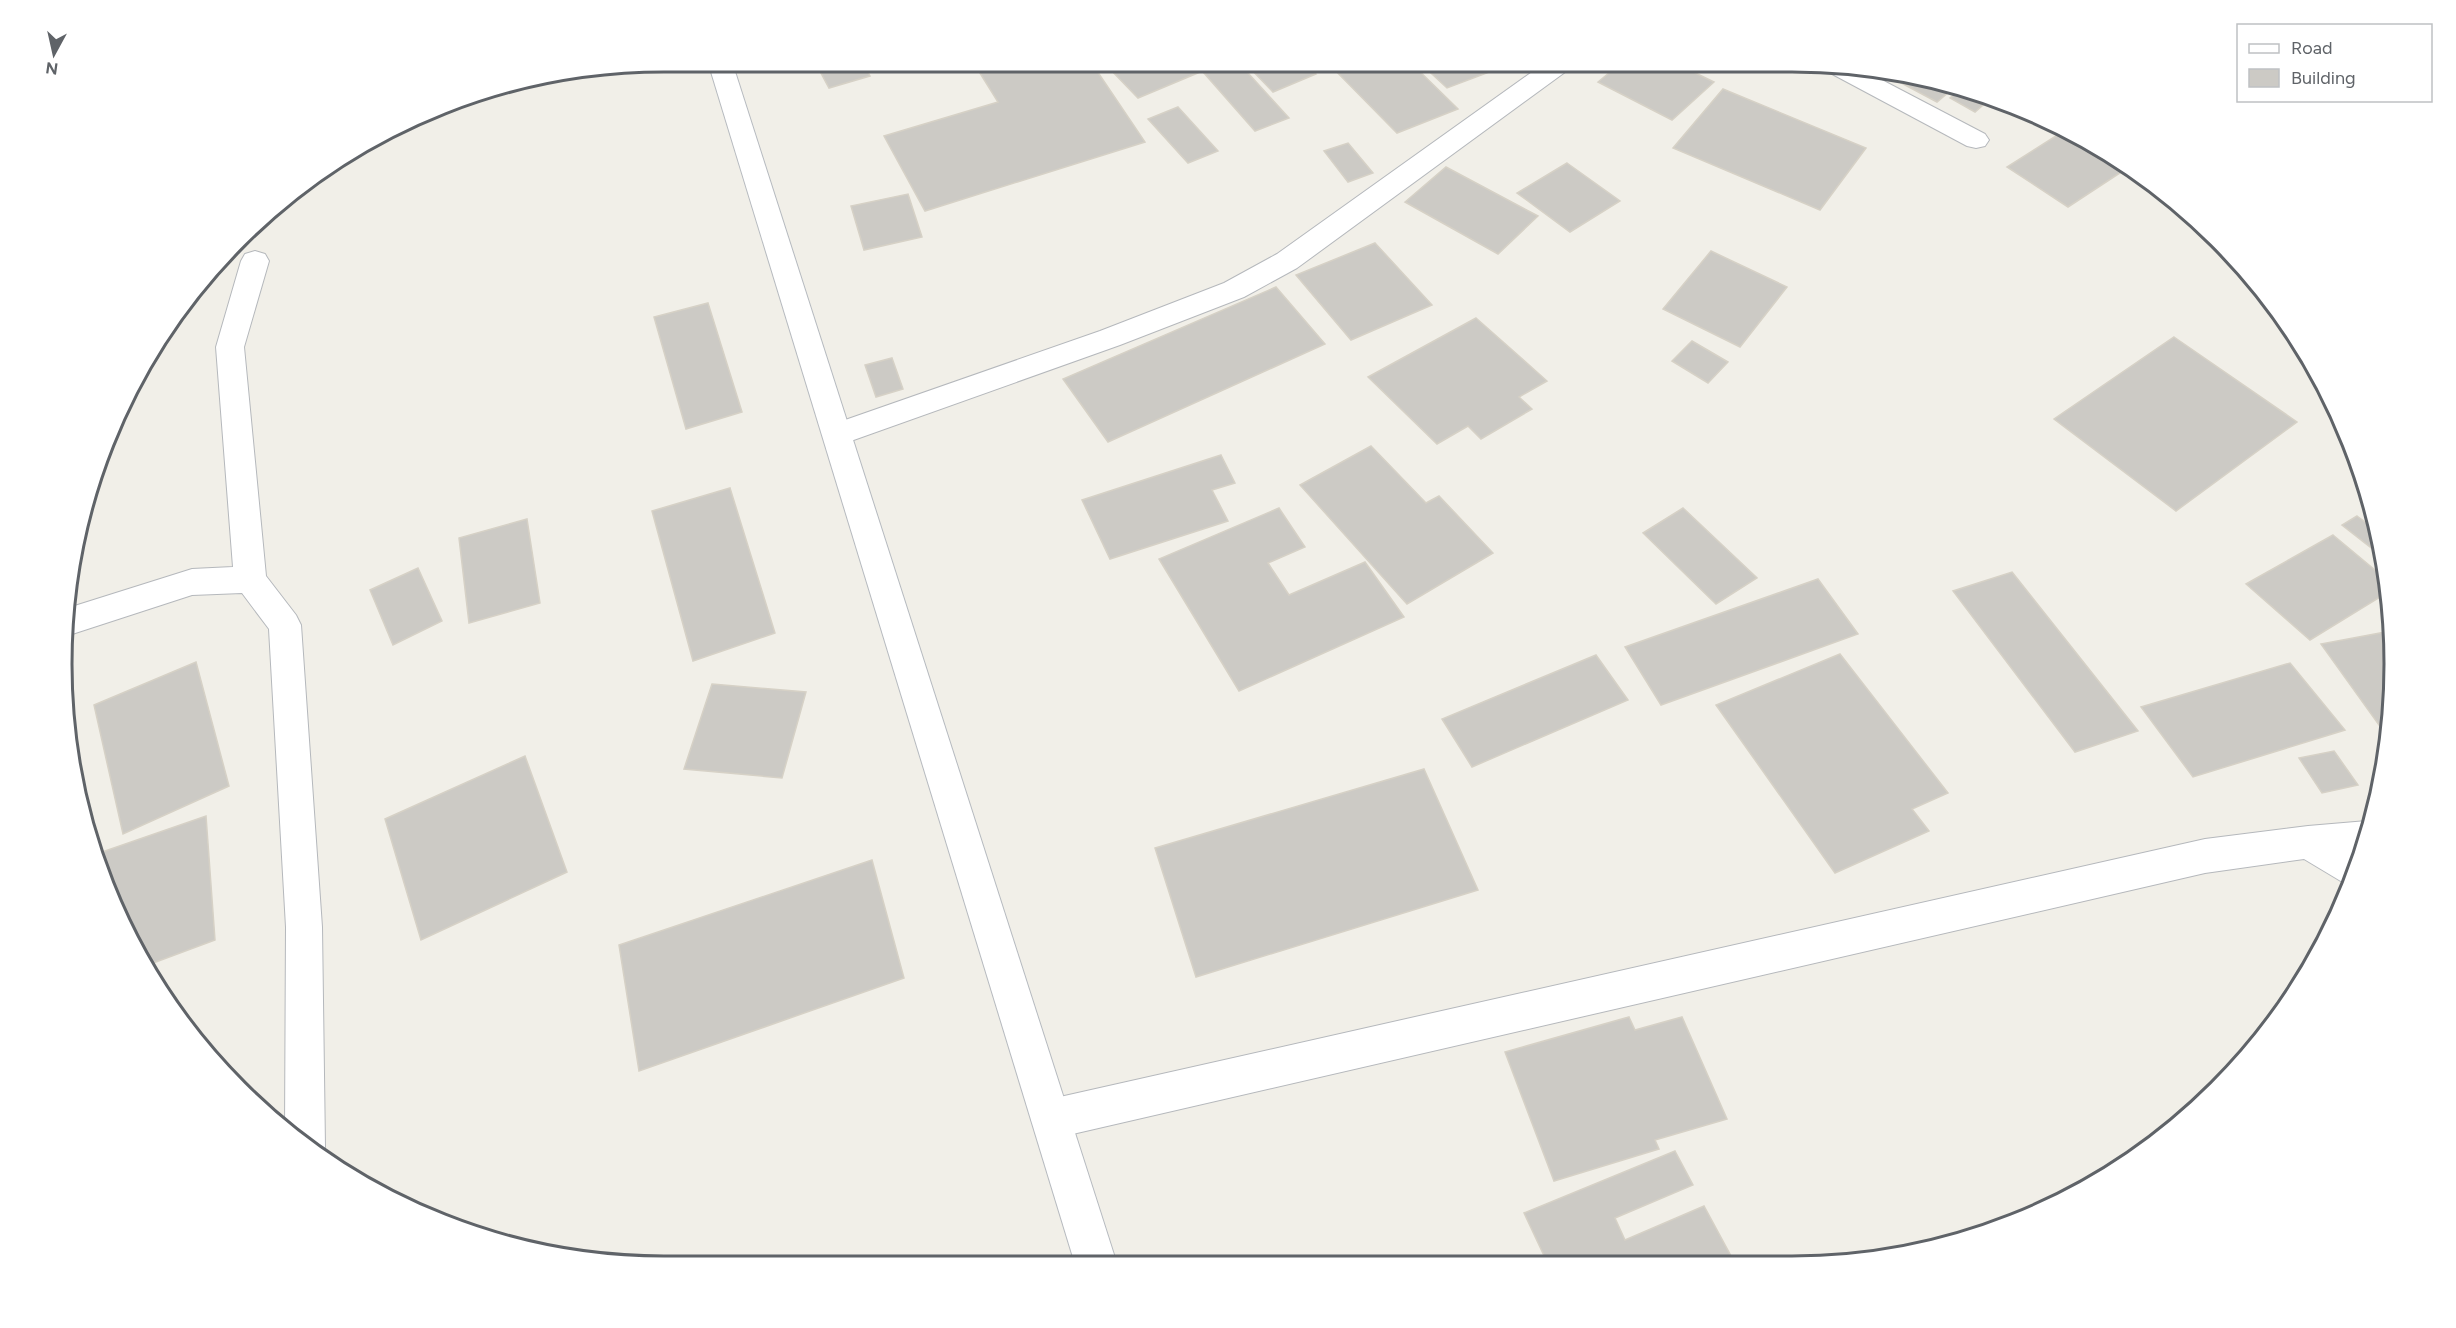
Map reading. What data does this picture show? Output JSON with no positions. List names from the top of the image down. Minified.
{"legend":["Road","Building"],"north":"bottom"}
